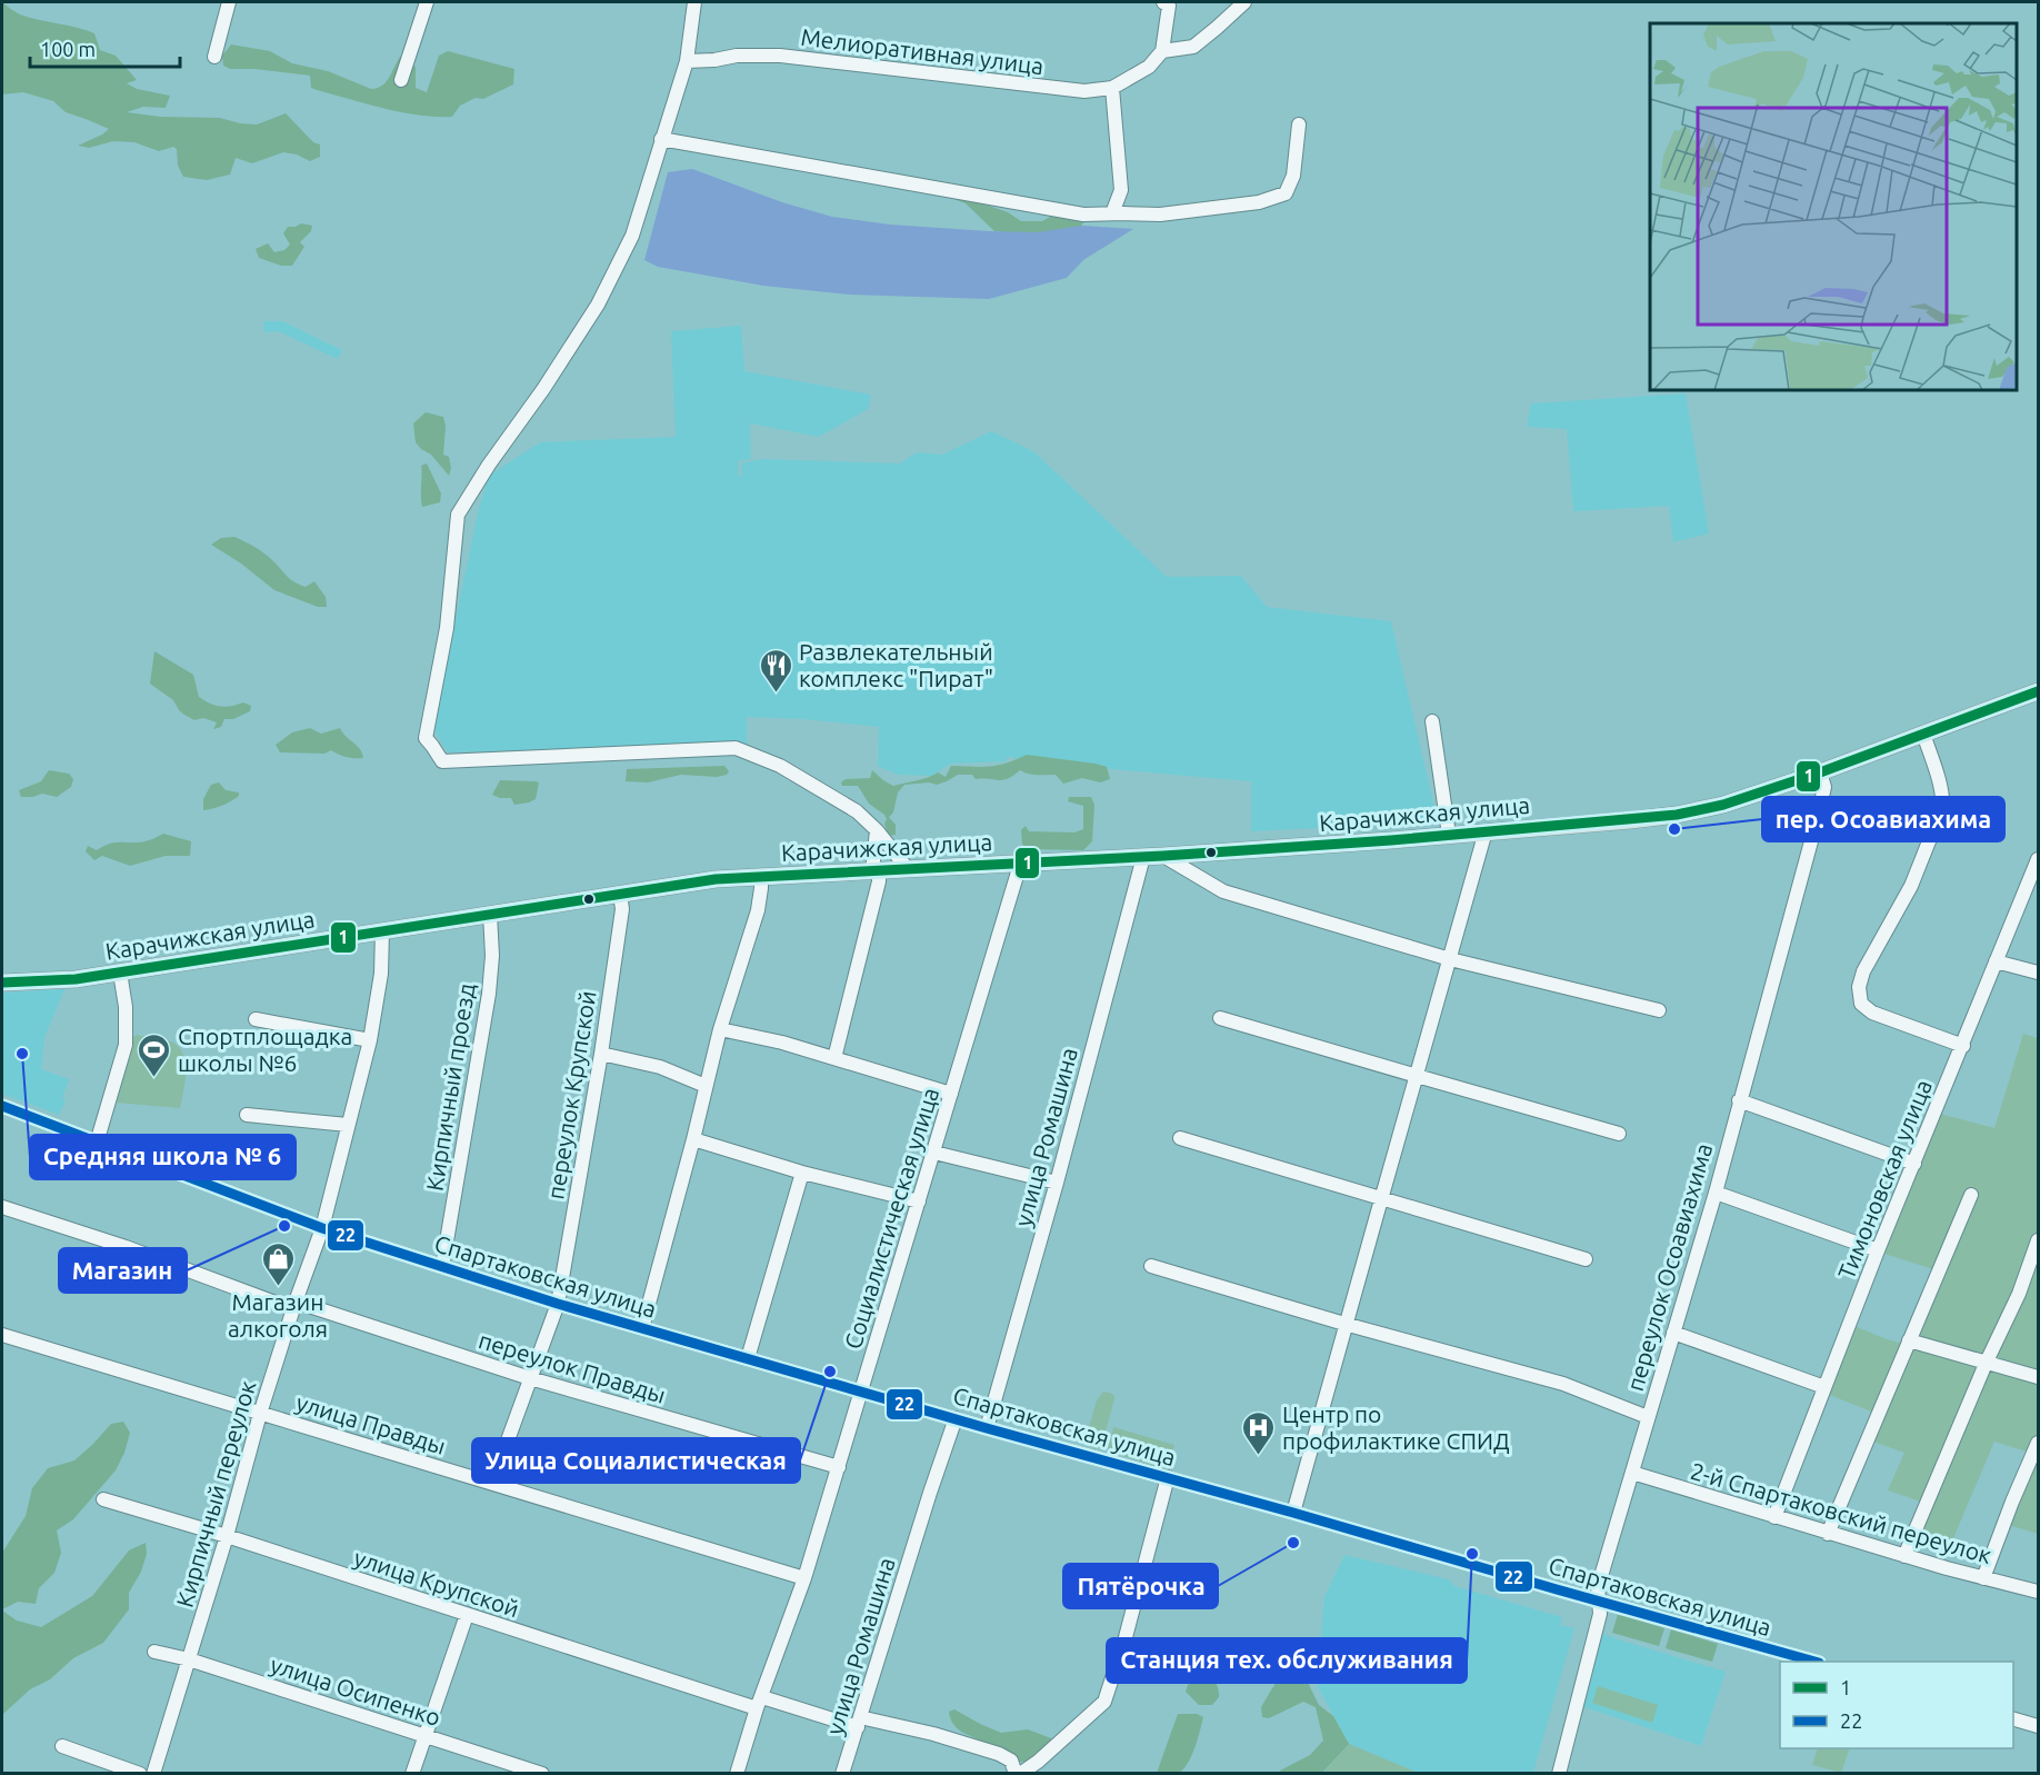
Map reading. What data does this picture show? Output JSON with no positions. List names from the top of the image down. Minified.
{"streets":{"main road":["Карачижская улица"],"street":["Мелиоративная улица","Кирпичный проезд","переулок Крупской","улица Ромашина","Тимоновская улица","Социалистическая улица","переулок Осоавиахима","Спартаковская улица","переулок Правды","улица Правды","Кирпичный переулок","2-й Спартаковский переулок","улица Крупской","улица Осипенко"]},"crossings":[["Карачижская улица","Кирпичный проезд"],["Карачижская улица","переулок Крупской"],["Карачижская улица","улица Ромашина"],["Карачижская улица","Социалистическая улица"],["Карачижская улица","переулок Осоавиахима"],["Карачижская улица","Кирпичный переулок"],["Кирпичный проезд","Спартаковская улица"],["переулок Крупской","Спартаковская улица"],["переулок Крупской","переулок Правды"],["переулок Крупской","улица Правды"],["улица Ромашина","Спартаковская улица"],["улица Ромашина","улица Крупской"],["Тимоновская улица","2-й Спартаковский переулок"],["Социалистическая улица","Спартаковская улица"],["Социалистическая улица","переулок Правды"],["Социалистическая улица","улица Правды"],["Социалистическая улица","улица Крупской"],["переулок Осоавиахима","Спартаковская улица"],["переулок Осоавиахима","2-й Спартаковский переулок"],["Спартаковская улица","Кирпичный переулок"],["переулок Правды","Кирпичный переулок"],["улица Правды","Кирпичный переулок"],["Кирпичный переулок","улица Крупской"],["Кирпичный переулок","улица Осипенко"]],"places":{"restaurant":["Развлекательный комплекс \"Пират\""],"other":["пер. Осоавиахима","Средняя школа № 6","Магазин","Улица Социалистическая","Пятёрочка","Станция тех. обслуживания"],"sports":["Спортплощадка школы №6"],"shop":["Магазин алкоголя"],"hospital":["Центр по профилактике СПИД"]},"lines":["transit line 1","transit line 22"],"legend":["1","22"],"scale_bar":"100 m"}
